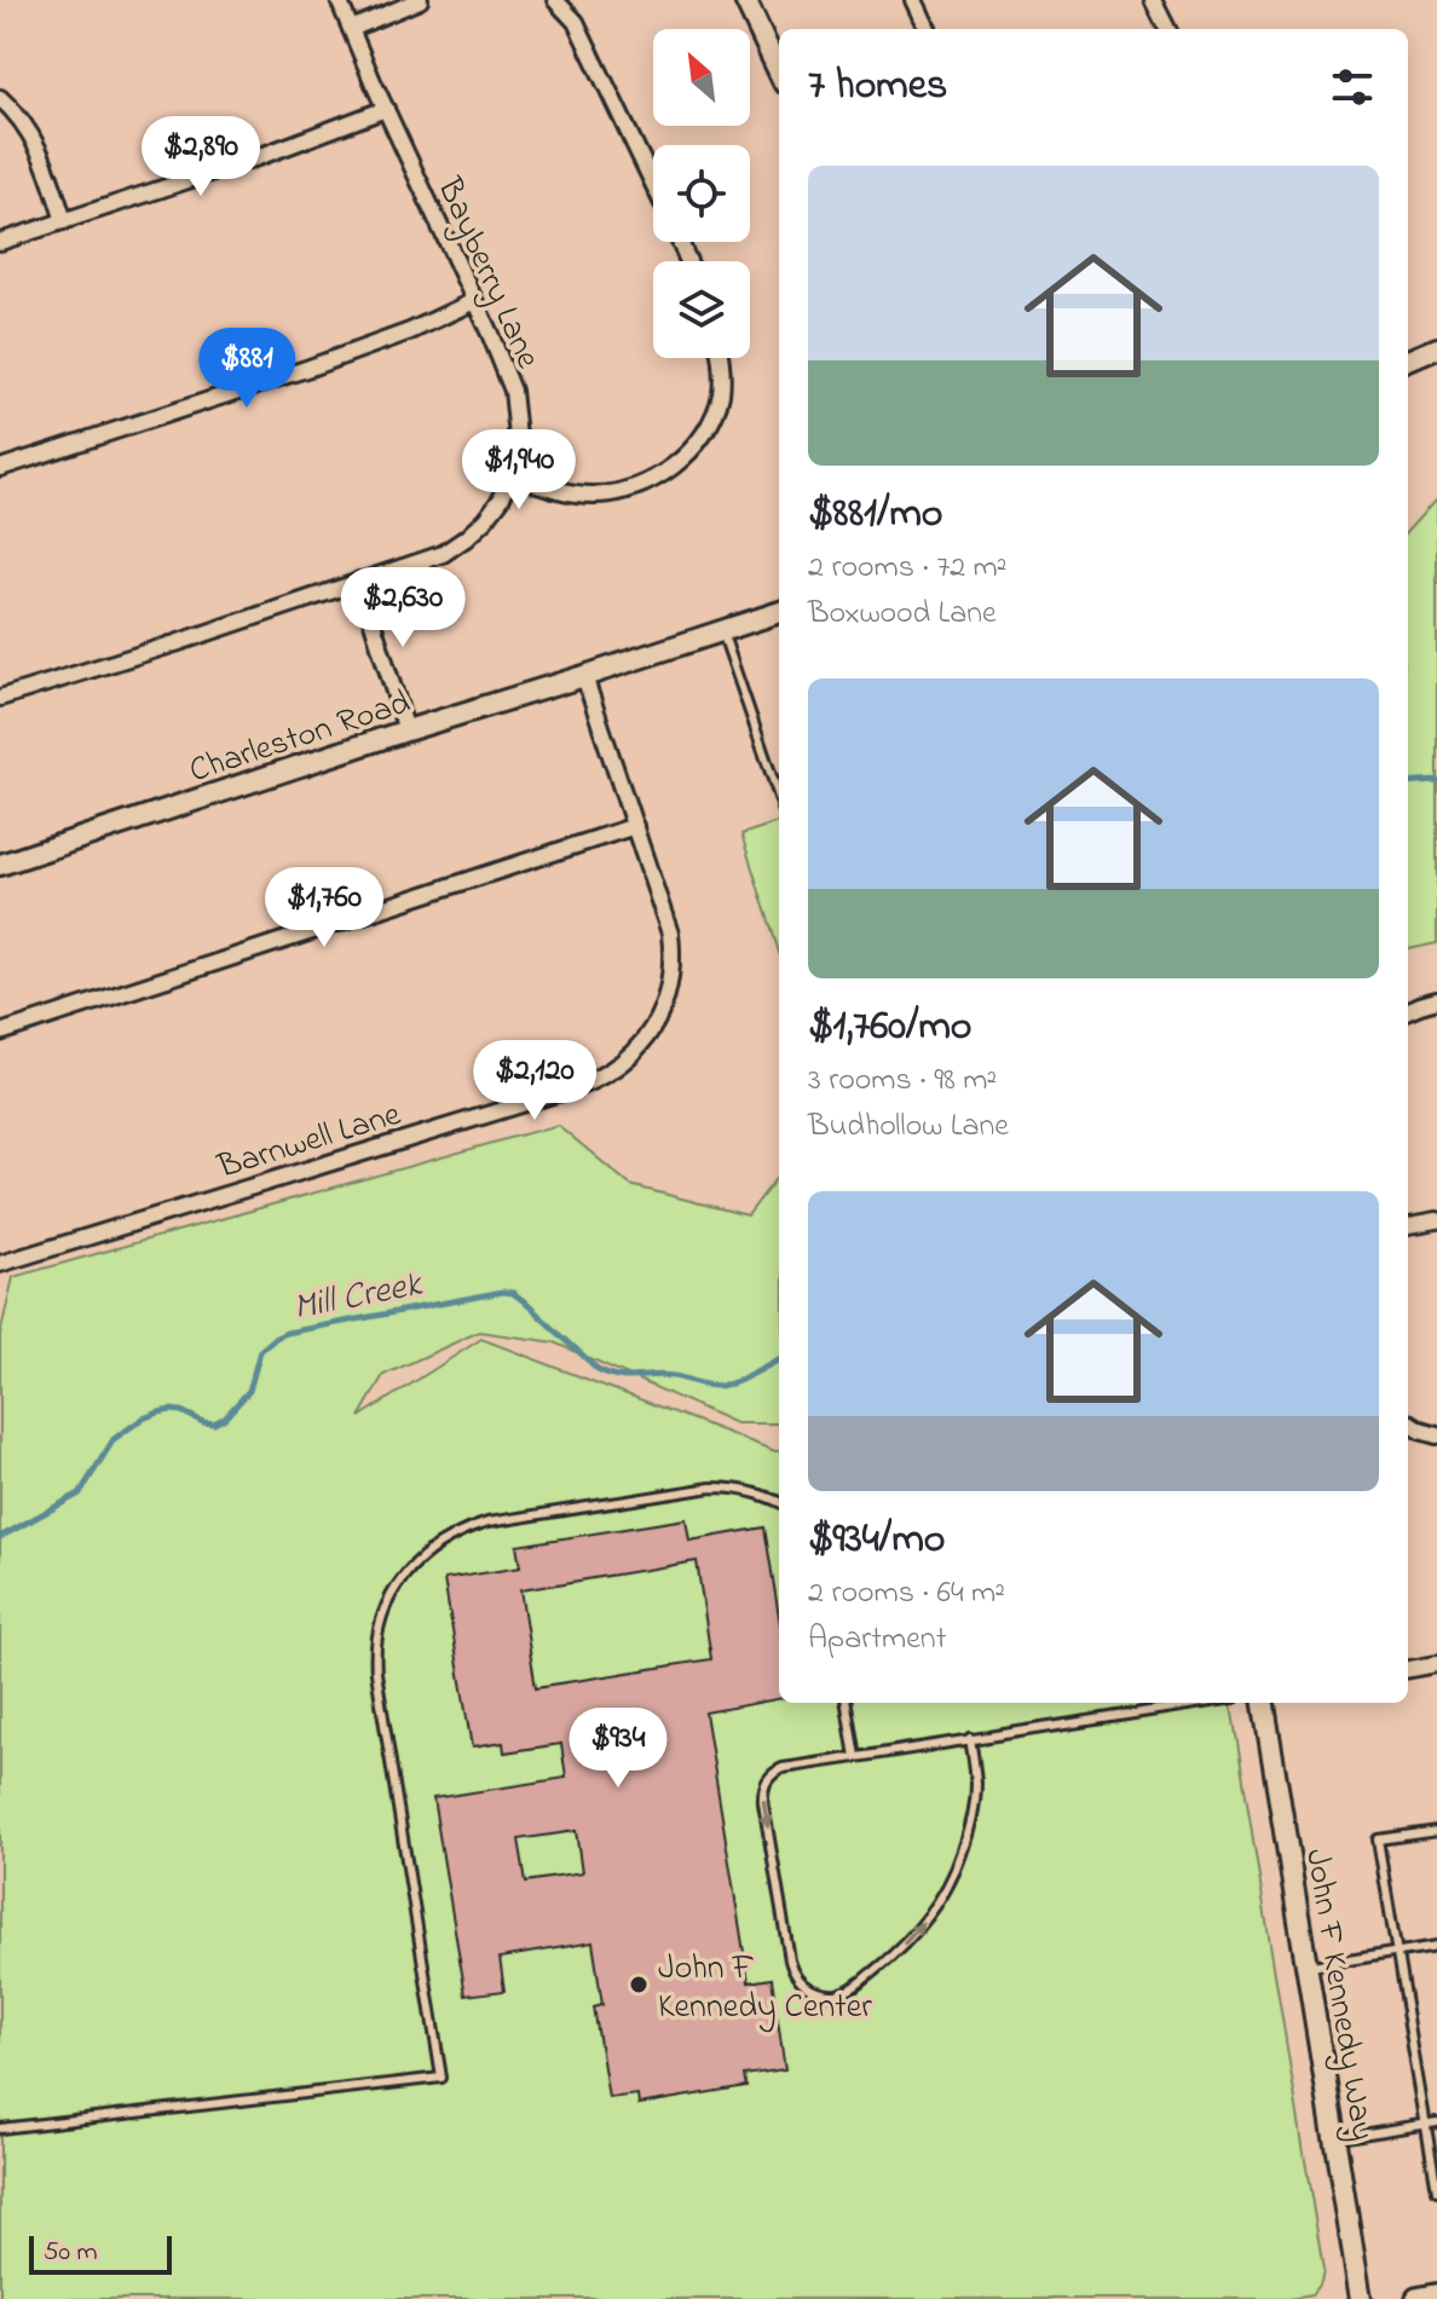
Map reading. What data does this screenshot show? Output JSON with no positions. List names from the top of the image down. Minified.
{"streets":{"street":["Bayberry Lane","Charleston Road","Barnwell Lane","John F Kennedy Way"]},"crossings":[["Charleston Road","Barnwell Lane"]],"water":["Mill Creek"],"places":["John F Kennedy Center"],"scale_bar":"50 m","north":"top left","page":{"heading":"7 homes","price":["$2,890","$881","$1,940","$2,630","$1,760","$2,120","$934"],"list":[{"name":"$881/mo","note":"2 rooms · 72 m² · Boxwood Lane"},{"name":"$1,760/mo","note":"3 rooms · 98 m² · Budhollow Lane"},{"name":"$934/mo","note":"2 rooms · 64 m² · Apartment"}],"scale":"50 m"}}
